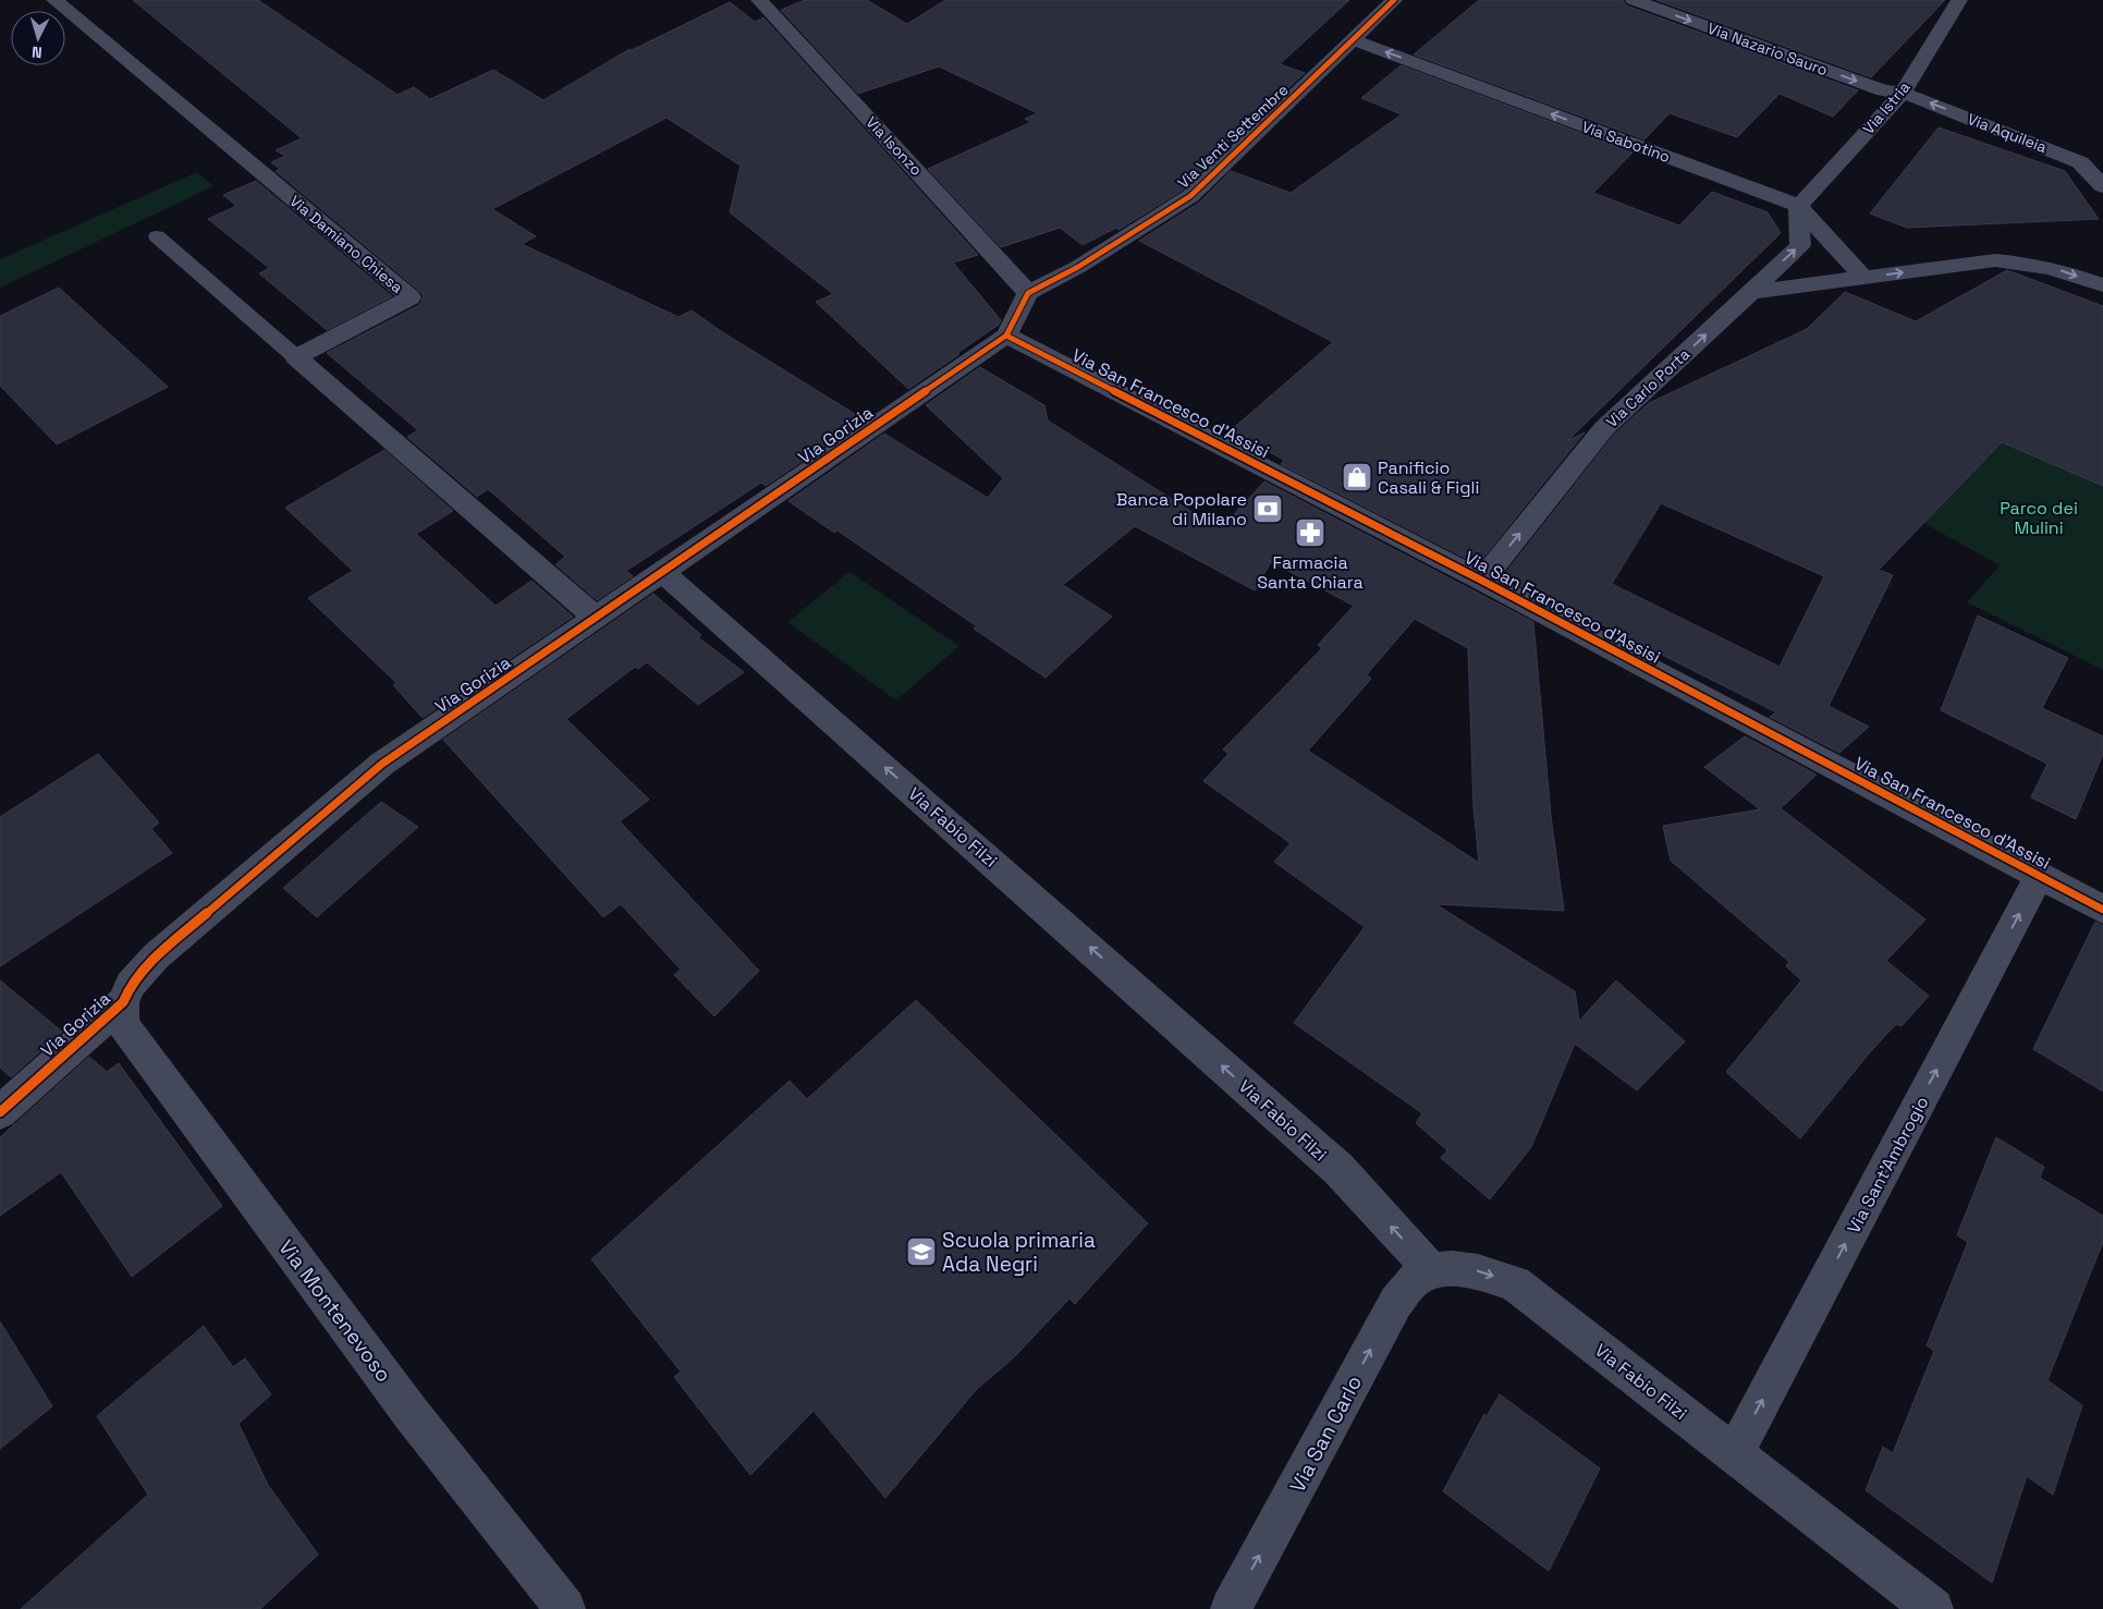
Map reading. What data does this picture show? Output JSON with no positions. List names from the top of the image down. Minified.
{"streets":{"street":["Via Nazario Sauro","Via Istria","Via Aquileia","Via Venti Settembre","Via Sabotino","Via Isonzo","Via Damiano Chiesa","Via Carlo Porta","Via San Francesco d'Assisi","Via Gorizia","Via Fabio Filzi","Via Sant'Ambrogio","Via Montenevoso","Via San Carlo"]},"crossings":[["Via Nazario Sauro","Via Istria"],["Via Nazario Sauro","Via Aquileia"],["Via Istria","Via Aquileia"],["Via Istria","Via Sabotino"],["Via Venti Settembre","Via Sabotino"],["Via Venti Settembre","Via Isonzo"],["Via Carlo Porta","Via San Francesco d'Assisi"],["Via San Francesco d'Assisi","Via Gorizia"],["Via San Francesco d'Assisi","Via Sant'Ambrogio"],["Via Gorizia","Via Fabio Filzi"],["Via Gorizia","Via Montenevoso"],["Via Fabio Filzi","Via Sant'Ambrogio"],["Via Fabio Filzi","Via San Carlo"]],"one_way":["Via Nazario Sauro","Via Sabotino","Via Carlo Porta","Via Sant'Ambrogio","Via San Carlo"],"parks":["Parco dei Mulini"],"places":{"shop":["Panificio Casali & Figli"],"bank":["Banca Popolare di Milano"],"pharmacy":["Farmacia Santa Chiara"],"school or university":["Scuola primaria Ada Negri"]},"north":"bottom"}
